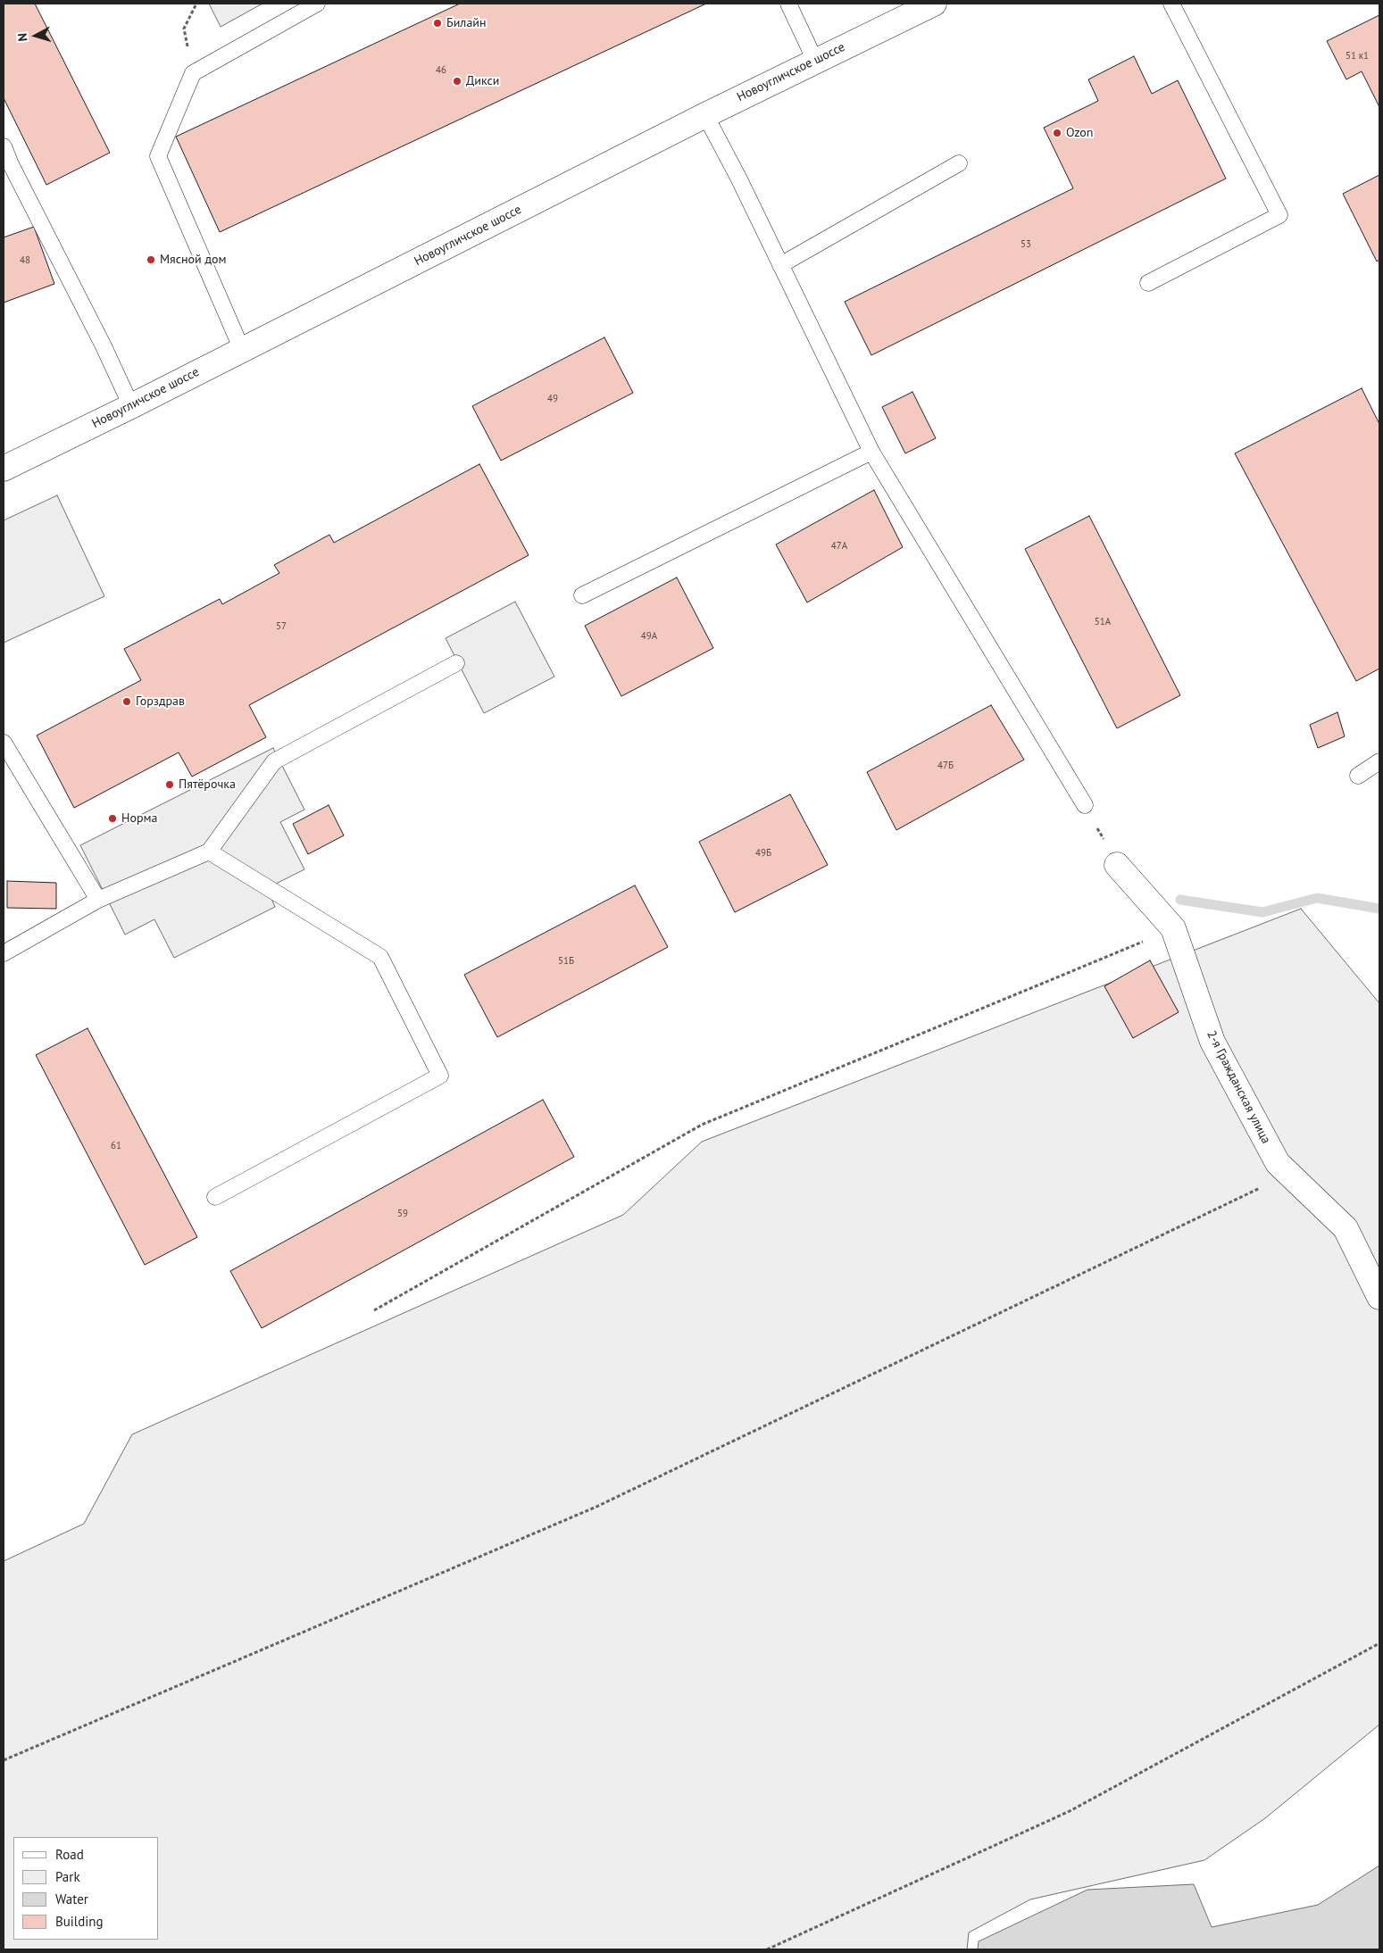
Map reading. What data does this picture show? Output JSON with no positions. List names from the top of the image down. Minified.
{"streets":{"main road":["Новоугличское шоссе","2-я Гражданская улица"]},"places":["Билайн","Дикси","Ozon","Мясной дом","Горздрав","Пятёрочка","Норма"],"house_numbers":["51 к1","46","53","48","49","47А","51А","57","49А","47Б","49Б","51Б","61","59"],"legend":["Road","Park","Water","Building"],"north":"left"}
